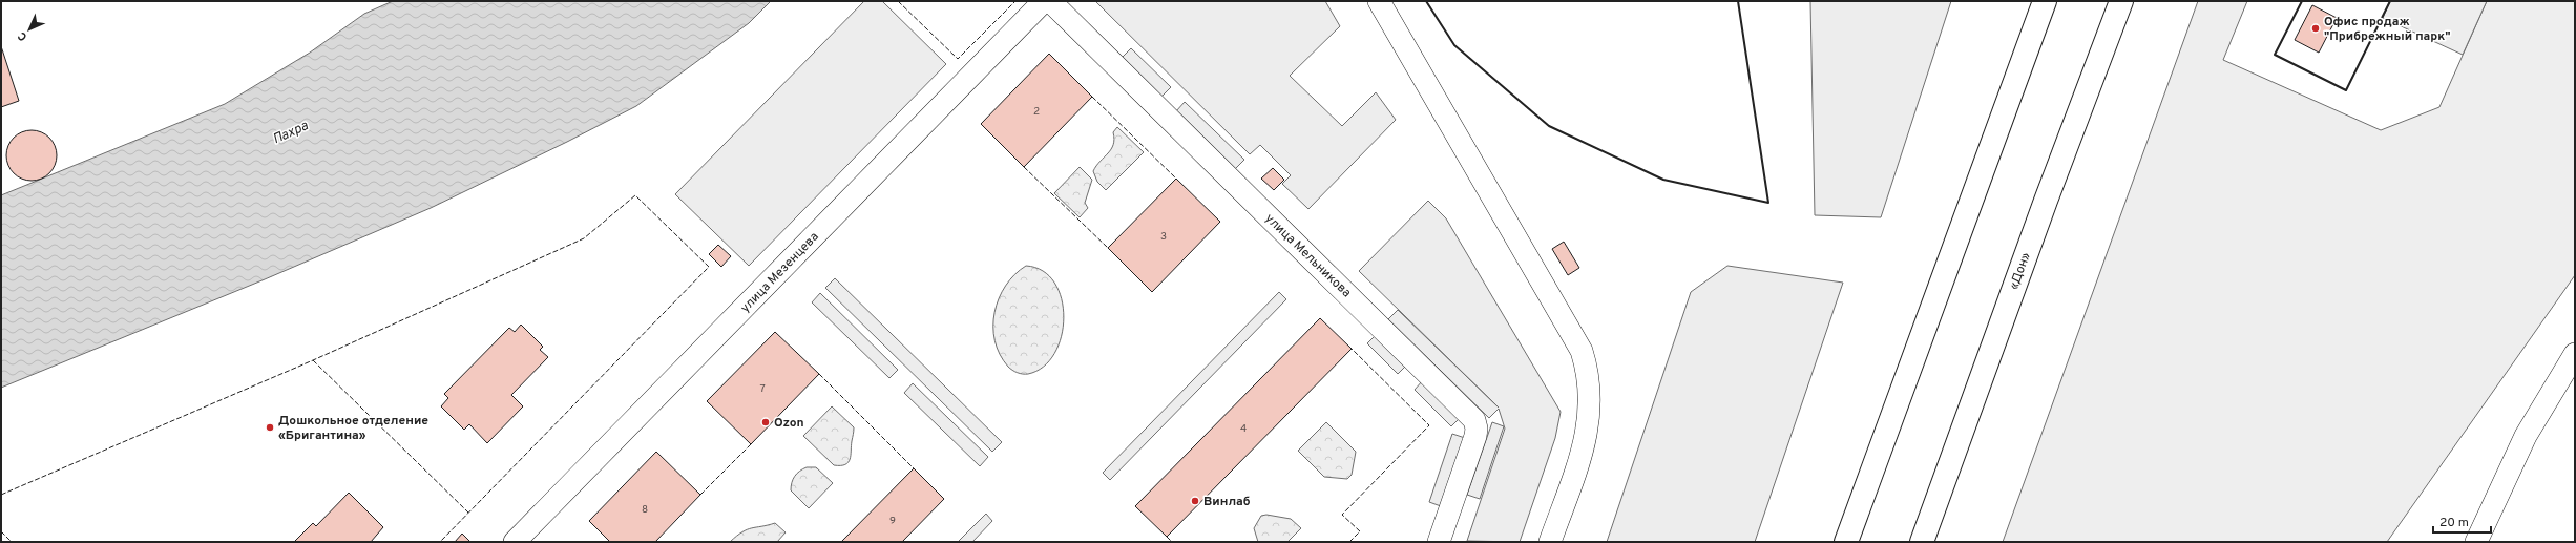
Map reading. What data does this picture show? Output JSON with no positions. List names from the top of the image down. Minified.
{"streets":{"highway":["«Дон»"],"street":["улица Мельникова","улица Мезенцева"]},"water":["Пахра"],"places":["Офис продаж \"Прибрежный парк\"","Ozon","Дошкольное отделение «Бригантина»","Винлаб"],"house_numbers":["2","3","7","4","8","9"],"scale_bar":"20 m","north":"bottom left"}
